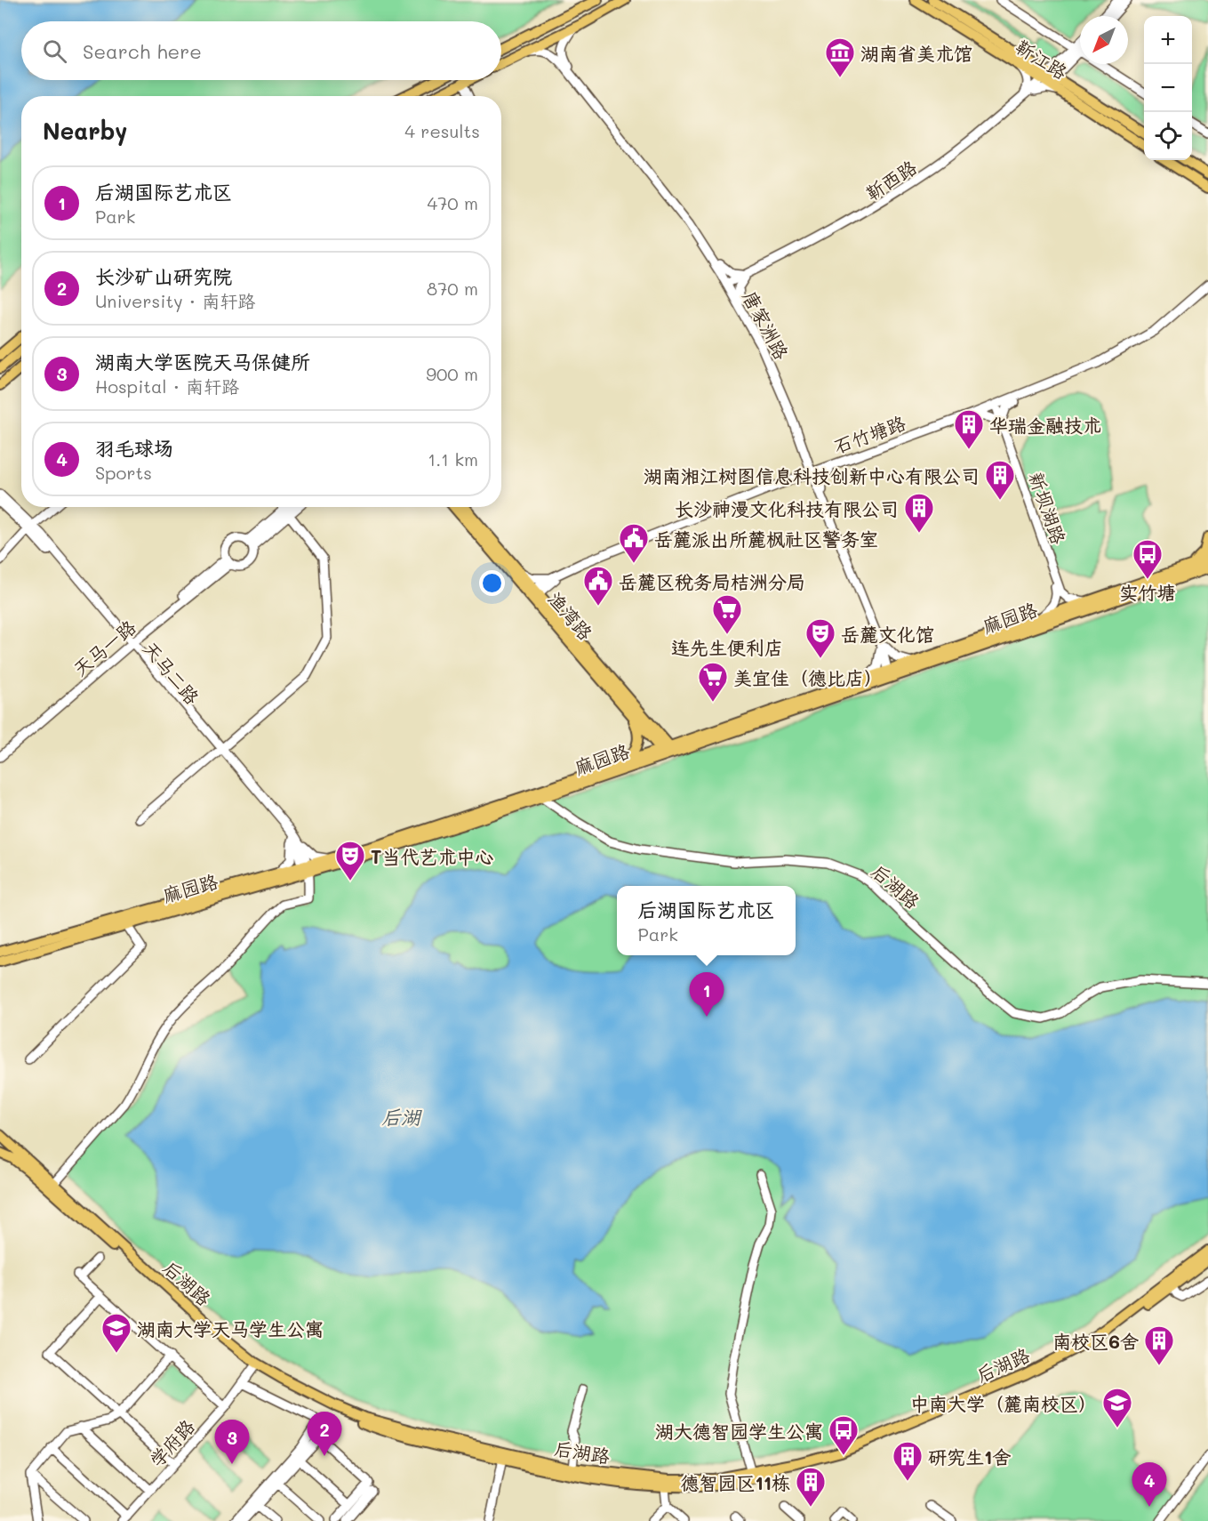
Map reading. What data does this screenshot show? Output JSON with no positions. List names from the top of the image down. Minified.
{"streets":{"main road":["靳江路","渔湾路","麻园路","后湖路"],"street":["靳西路","唐家洲路","石竹塘路","新坝湖路","天马一路","天马二路","学府路"]},"crossings":[["靳江路","靳西路"],["靳西路","唐家洲路"],["唐家洲路","石竹塘路"],["唐家洲路","麻园路"],["石竹塘路","新坝湖路"],["石竹塘路","渔湾路"],["新坝湖路","麻园路"],["渔湾路","麻园路"],["麻园路","后湖路"],["天马一路","天马二路"],["后湖路","学府路"]],"water":["后湖"],"places":{"museum":["湖南省美术馆"],"building":["华瑞金融技术","湖南湘江树图信息科技创新中心有限公司","长沙神漫文化科技有限公司","南校区6舍","研究生1舍","德智园区11栋"],"public building":["岳麓派出所麓枫社区警务室","岳麓区税务局桔洲分局"],"bus stop":["实竹塘","湖大德智园学生公寓"],"supermarket":["连先生便利店","美宜佳（德比店）"],"theatre":["岳麓文化馆","T当代艺术中心"],"school or university":["湖南大学天马学生公寓","中南大学（麓南校区）"]},"north":"bottom left","page":{"map_buttons":["+","−"],"search":"Search here","heading":["Nearby","4 results"],"list":[{"mark":"1","name":"后湖国际艺术区","note":"Park","value":"470 m"},{"mark":"2","name":"长沙矿山研究院","note":"University · 南轩路","value":"870 m"},{"mark":"3","name":"湖南大学医院天马保健所","note":"Hospital · 南轩路","value":"900 m"},{"mark":"4","name":"羽毛球场","note":"Sports","value":"1.1 km"}],"popup":["后湖国际艺术区","Park"],"pins":["1","2","3","4"]}}
